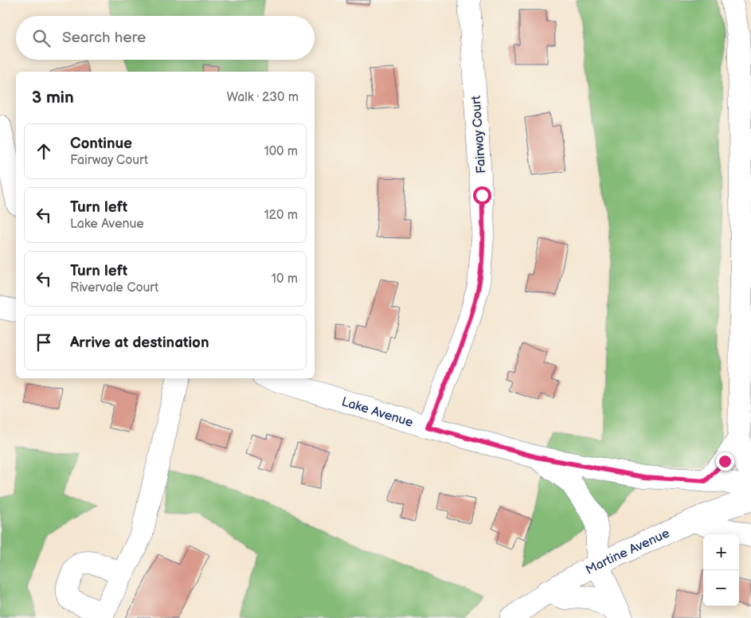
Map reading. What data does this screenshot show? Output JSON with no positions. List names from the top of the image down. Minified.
{"streets":{"street":["Fairway Court","Lake Avenue","Martine Avenue"]},"crossings":[["Fairway Court","Lake Avenue"]],"page":{"search":"Search here","heading":["3 min","Walk · 230 m"],"list":[["Continue","Fairway Court","100 m"],["Turn left","Lake Avenue","120 m"],["Turn left","Rivervale Court","10 m"],"Arrive at destination"],"map_buttons":["+","−"]}}
